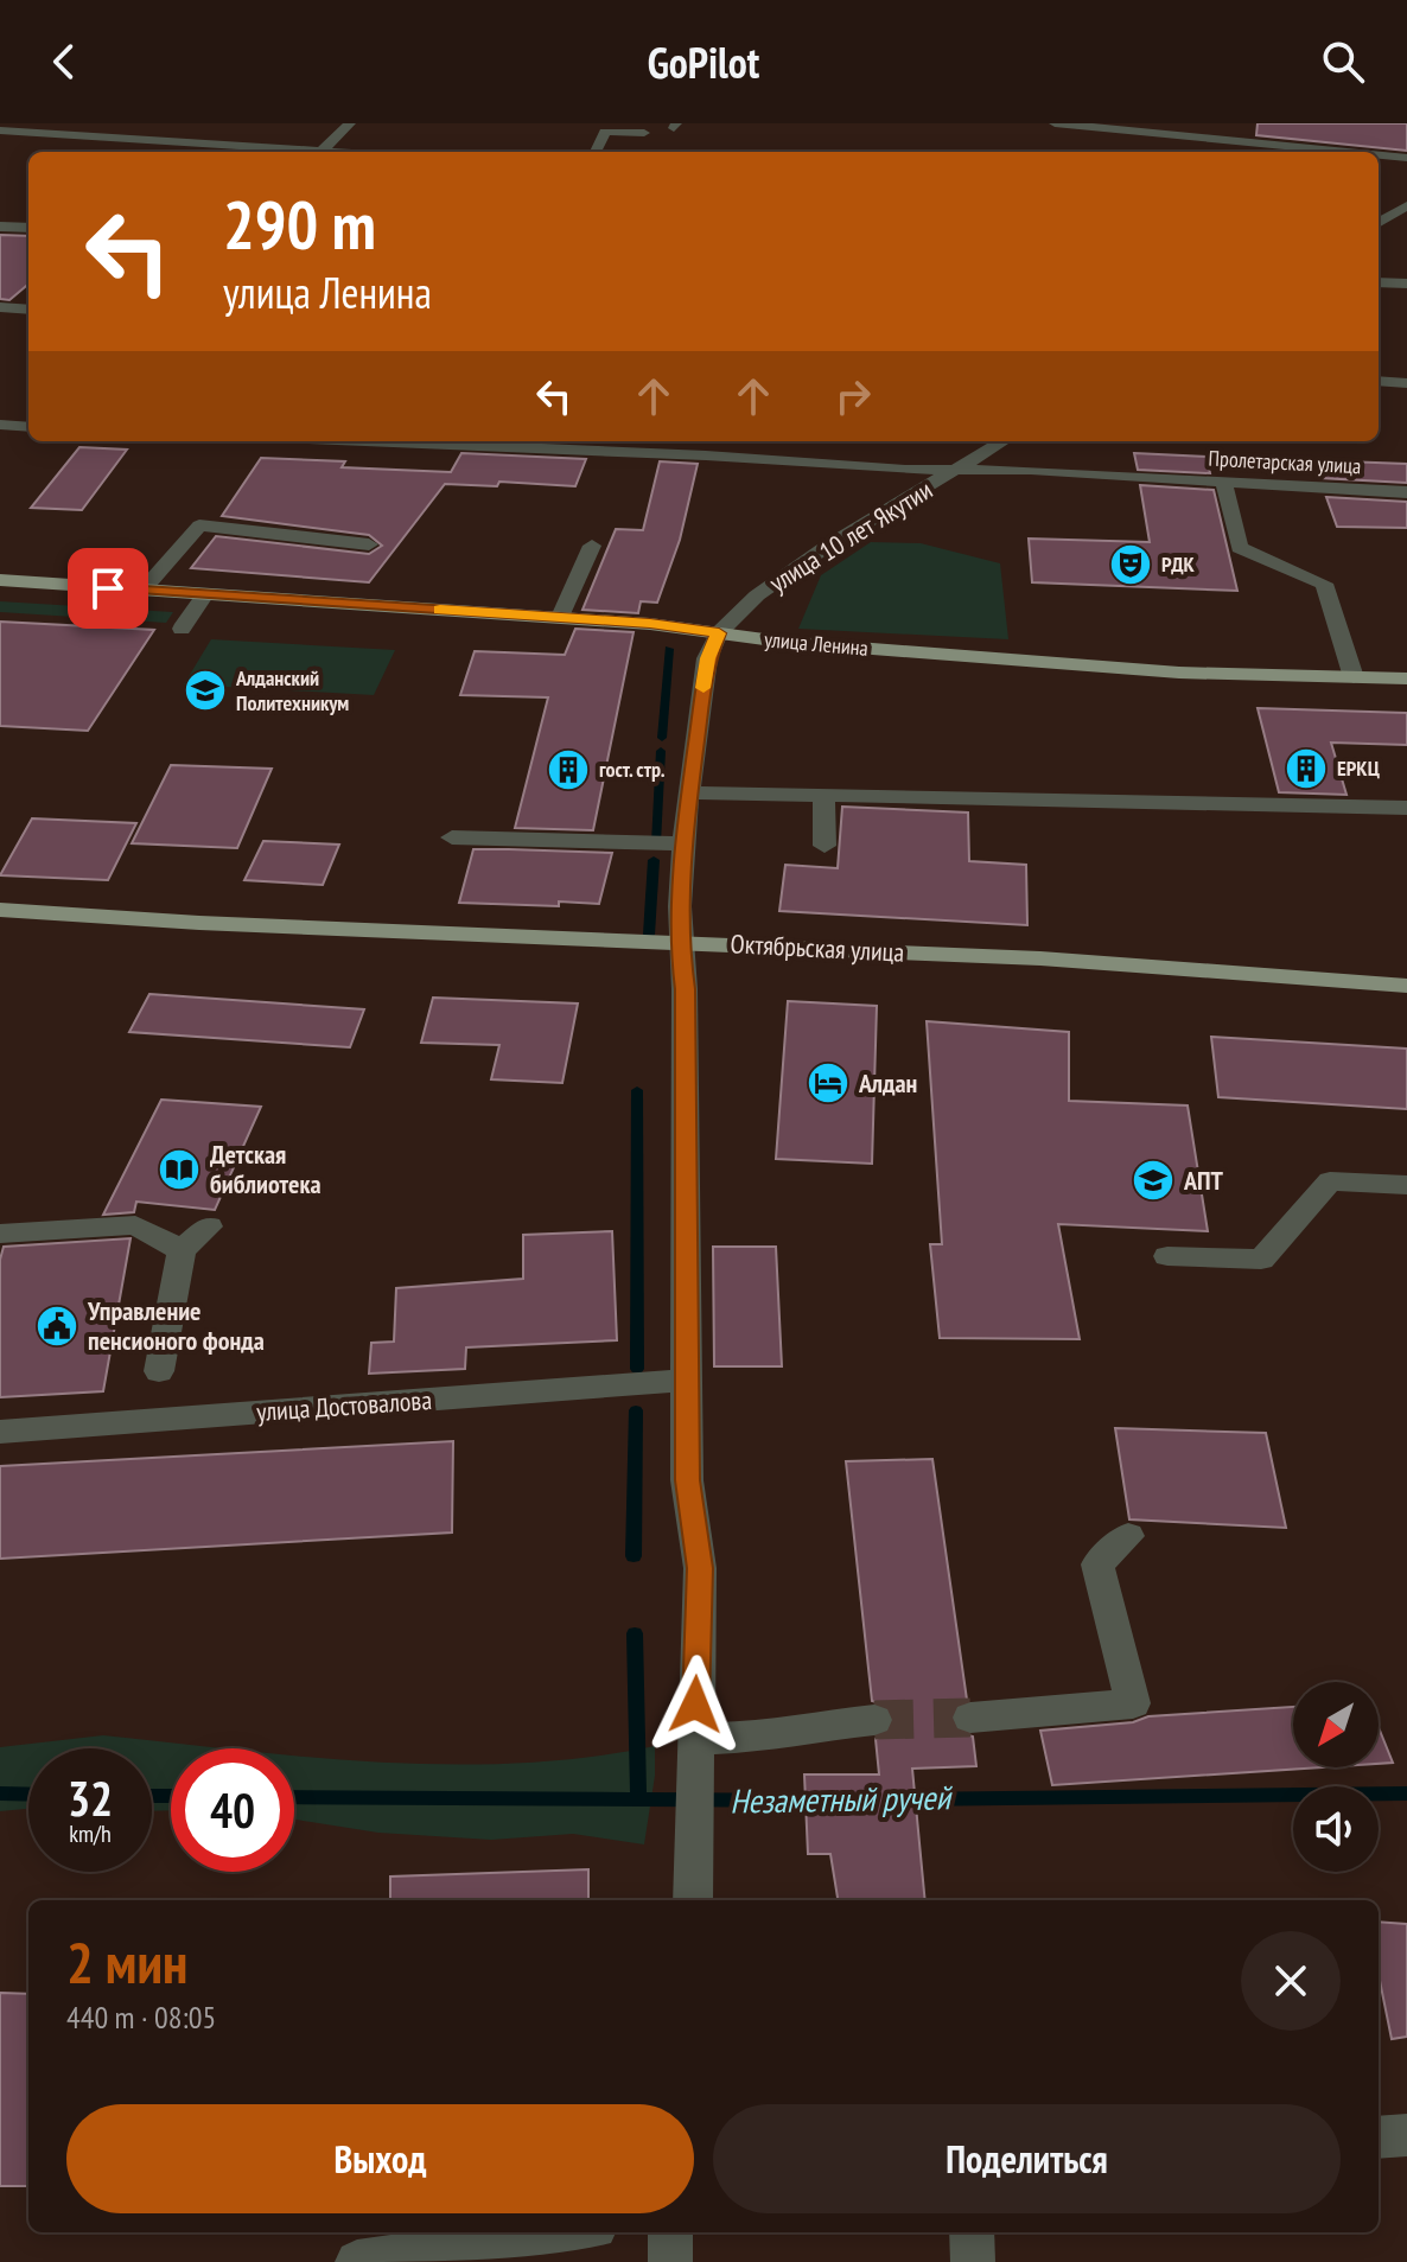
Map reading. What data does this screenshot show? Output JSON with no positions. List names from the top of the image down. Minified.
{"streets":{"main road":["улица Ленина","Октябрьская улица"],"street":["Пролетарская улица","улица 10 лет Якутии","улица Достовалова"]},"crossings":[["Пролетарская улица","улица 10 лет Якутии"],["улица 10 лет Якутии","улица Ленина"],["улица 10 лет Якутии","Октябрьская улица"],["улица 10 лет Якутии","улица Достовалова"]],"water":["Незаметный ручей"],"places":{"theatre":["РДК"],"school or university":["Алданский Политехникум","АПТ"],"building":["ЕРКЦ","гост. стр."],"hotel":["Алдан"],"library":["Детская библиотека"],"public building":["Управление пенсионого фонда"]},"north":"bottom left","page":{"header":"GoPilot","turn":["290 m","улица Ленина"],"speed":"32 km/h","limit":"40","heading":["2 мин","440 m · 08:05"],"buttons":["Выход","Поделиться"]}}
